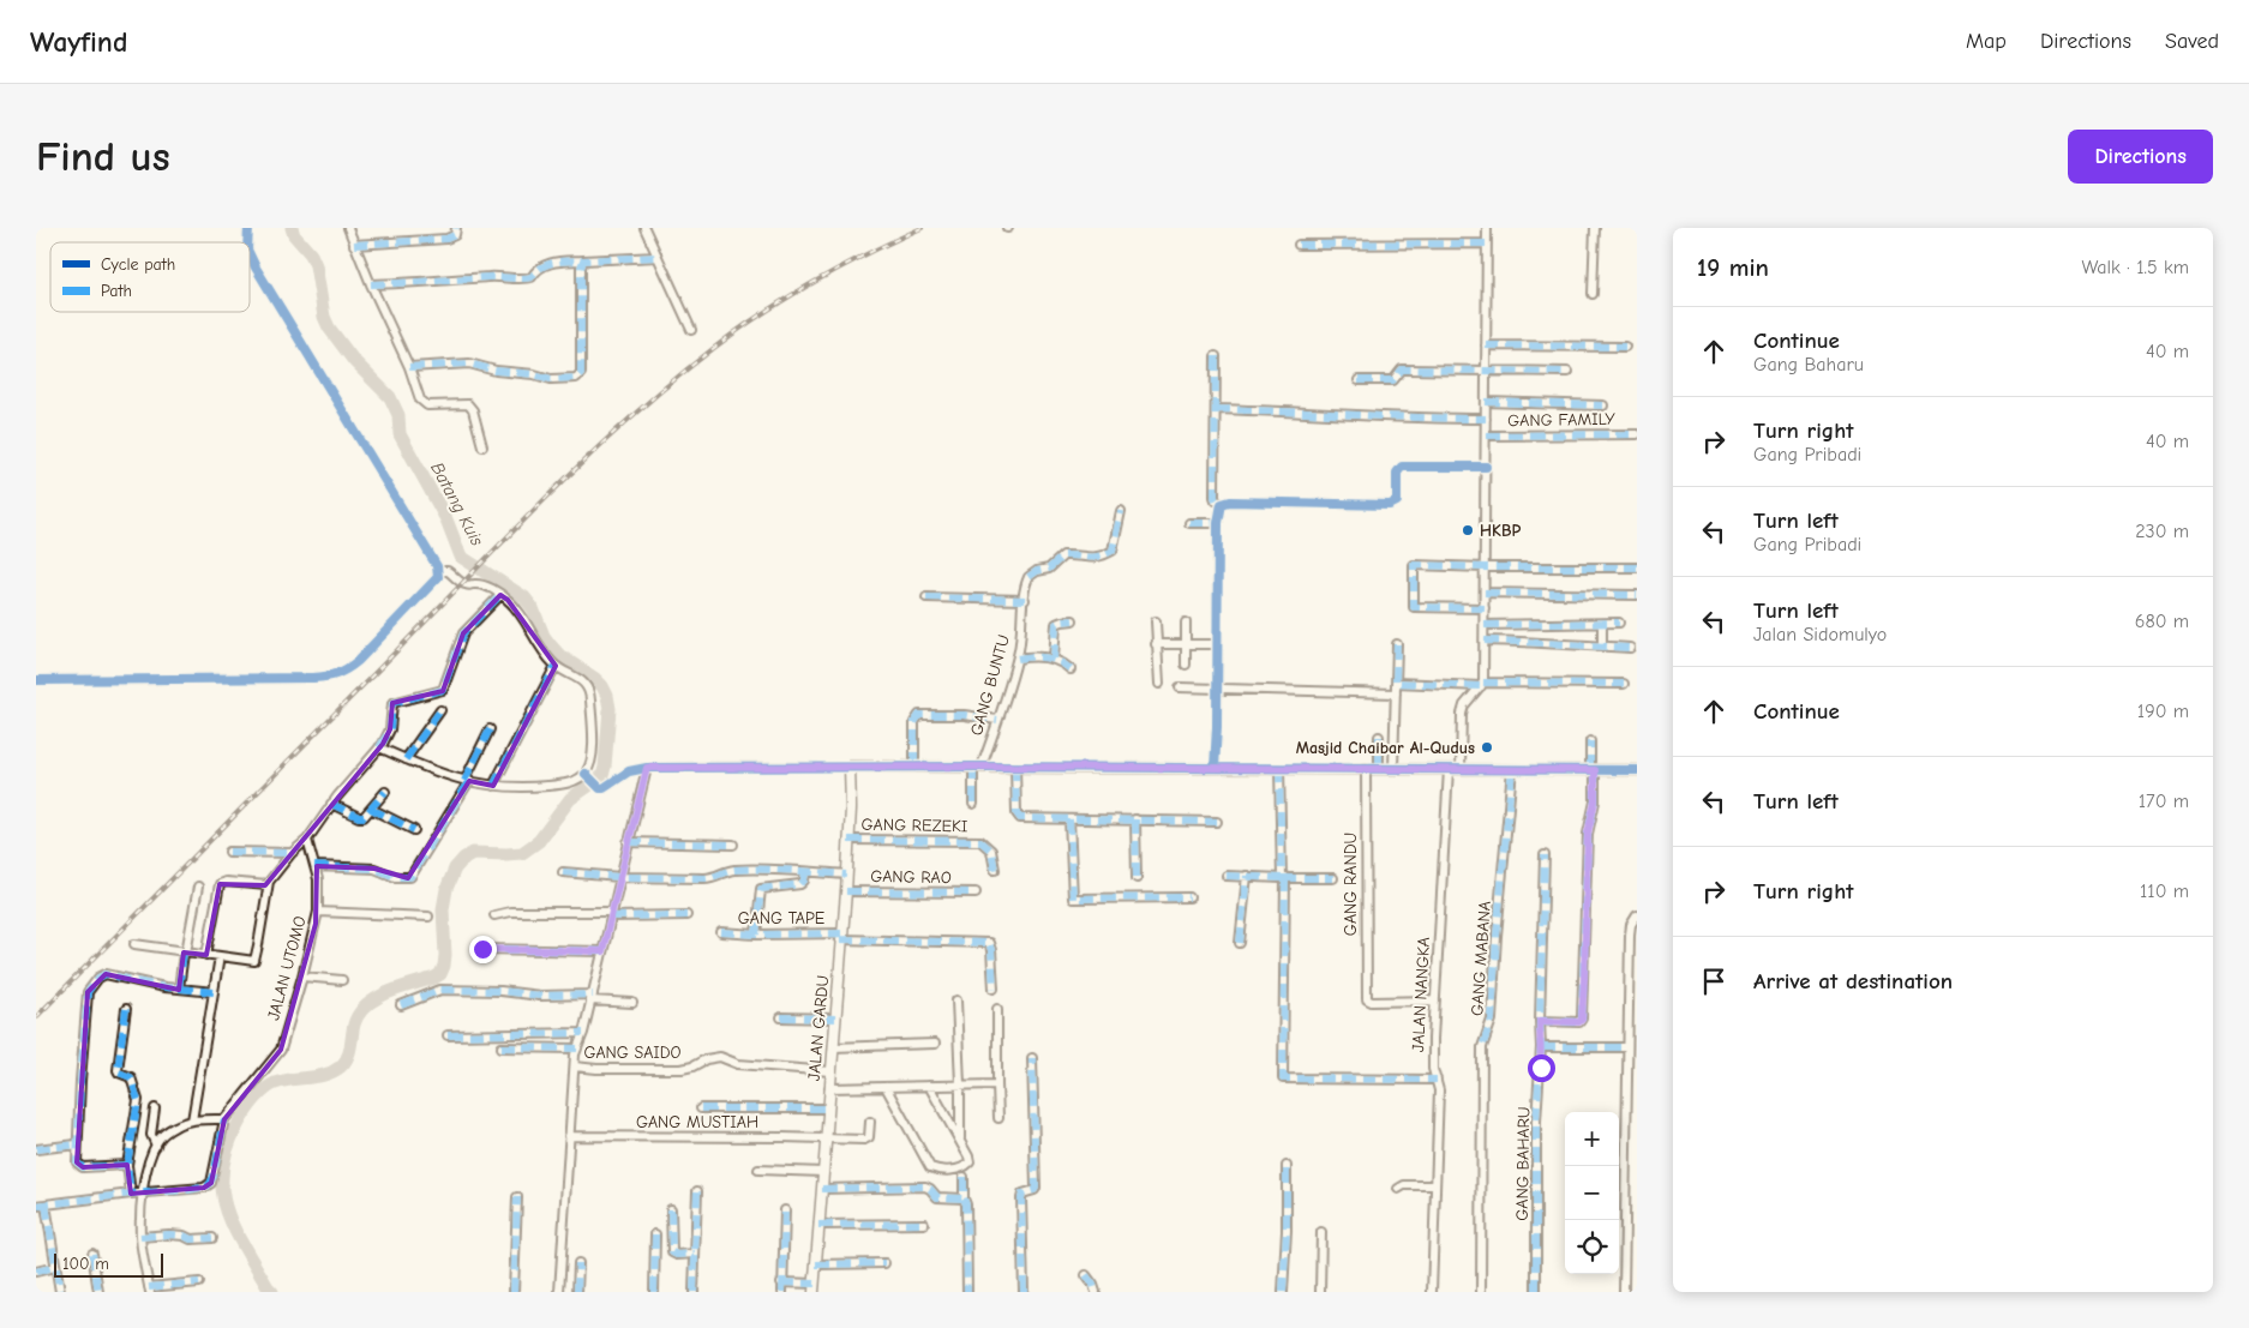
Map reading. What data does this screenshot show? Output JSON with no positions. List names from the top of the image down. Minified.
{"streets":{"street":["GANG FAMILY","GANG BUNTU","GANG REZEKI","GANG RAO","GANG RANDU","GANG TAPE","GANG MABANA","JALAN UTOMO","JALAN NANGKA","JALAN GARDU","GANG SAIDO","GANG MUSTIAH","GANG BAHARU"]},"crossings":[["GANG REZEKI","JALAN GARDU"],["GANG RAO","JALAN GARDU"],["GANG RANDU","JALAN NANGKA"],["GANG TAPE","JALAN GARDU"],["JALAN GARDU","GANG SAIDO"],["JALAN GARDU","GANG MUSTIAH"]],"water":["Batang Kuis"],"places":["HKBP","Masjid Chaibar Al-Qudus"],"legend":["Cycle path","Path"],"scale_bar":"100 m","page":{"header":"Wayfind","nav":["Map","Directions","Saved"],"buttons":"Directions","title":"Find us","heading":["19 min","Walk · 1.5 km"],"list":[["Continue","Gang Baharu","40 m"],["Turn right","Gang Pribadi","40 m"],["Turn left","Gang Pribadi","230 m"],["Turn left","Jalan Sidomulyo","680 m"],["Continue","190 m"],["Turn left","170 m"],["Turn right","110 m"],"Arrive at destination"],"map_buttons":["+","−"],"scale":"100 m"}}
